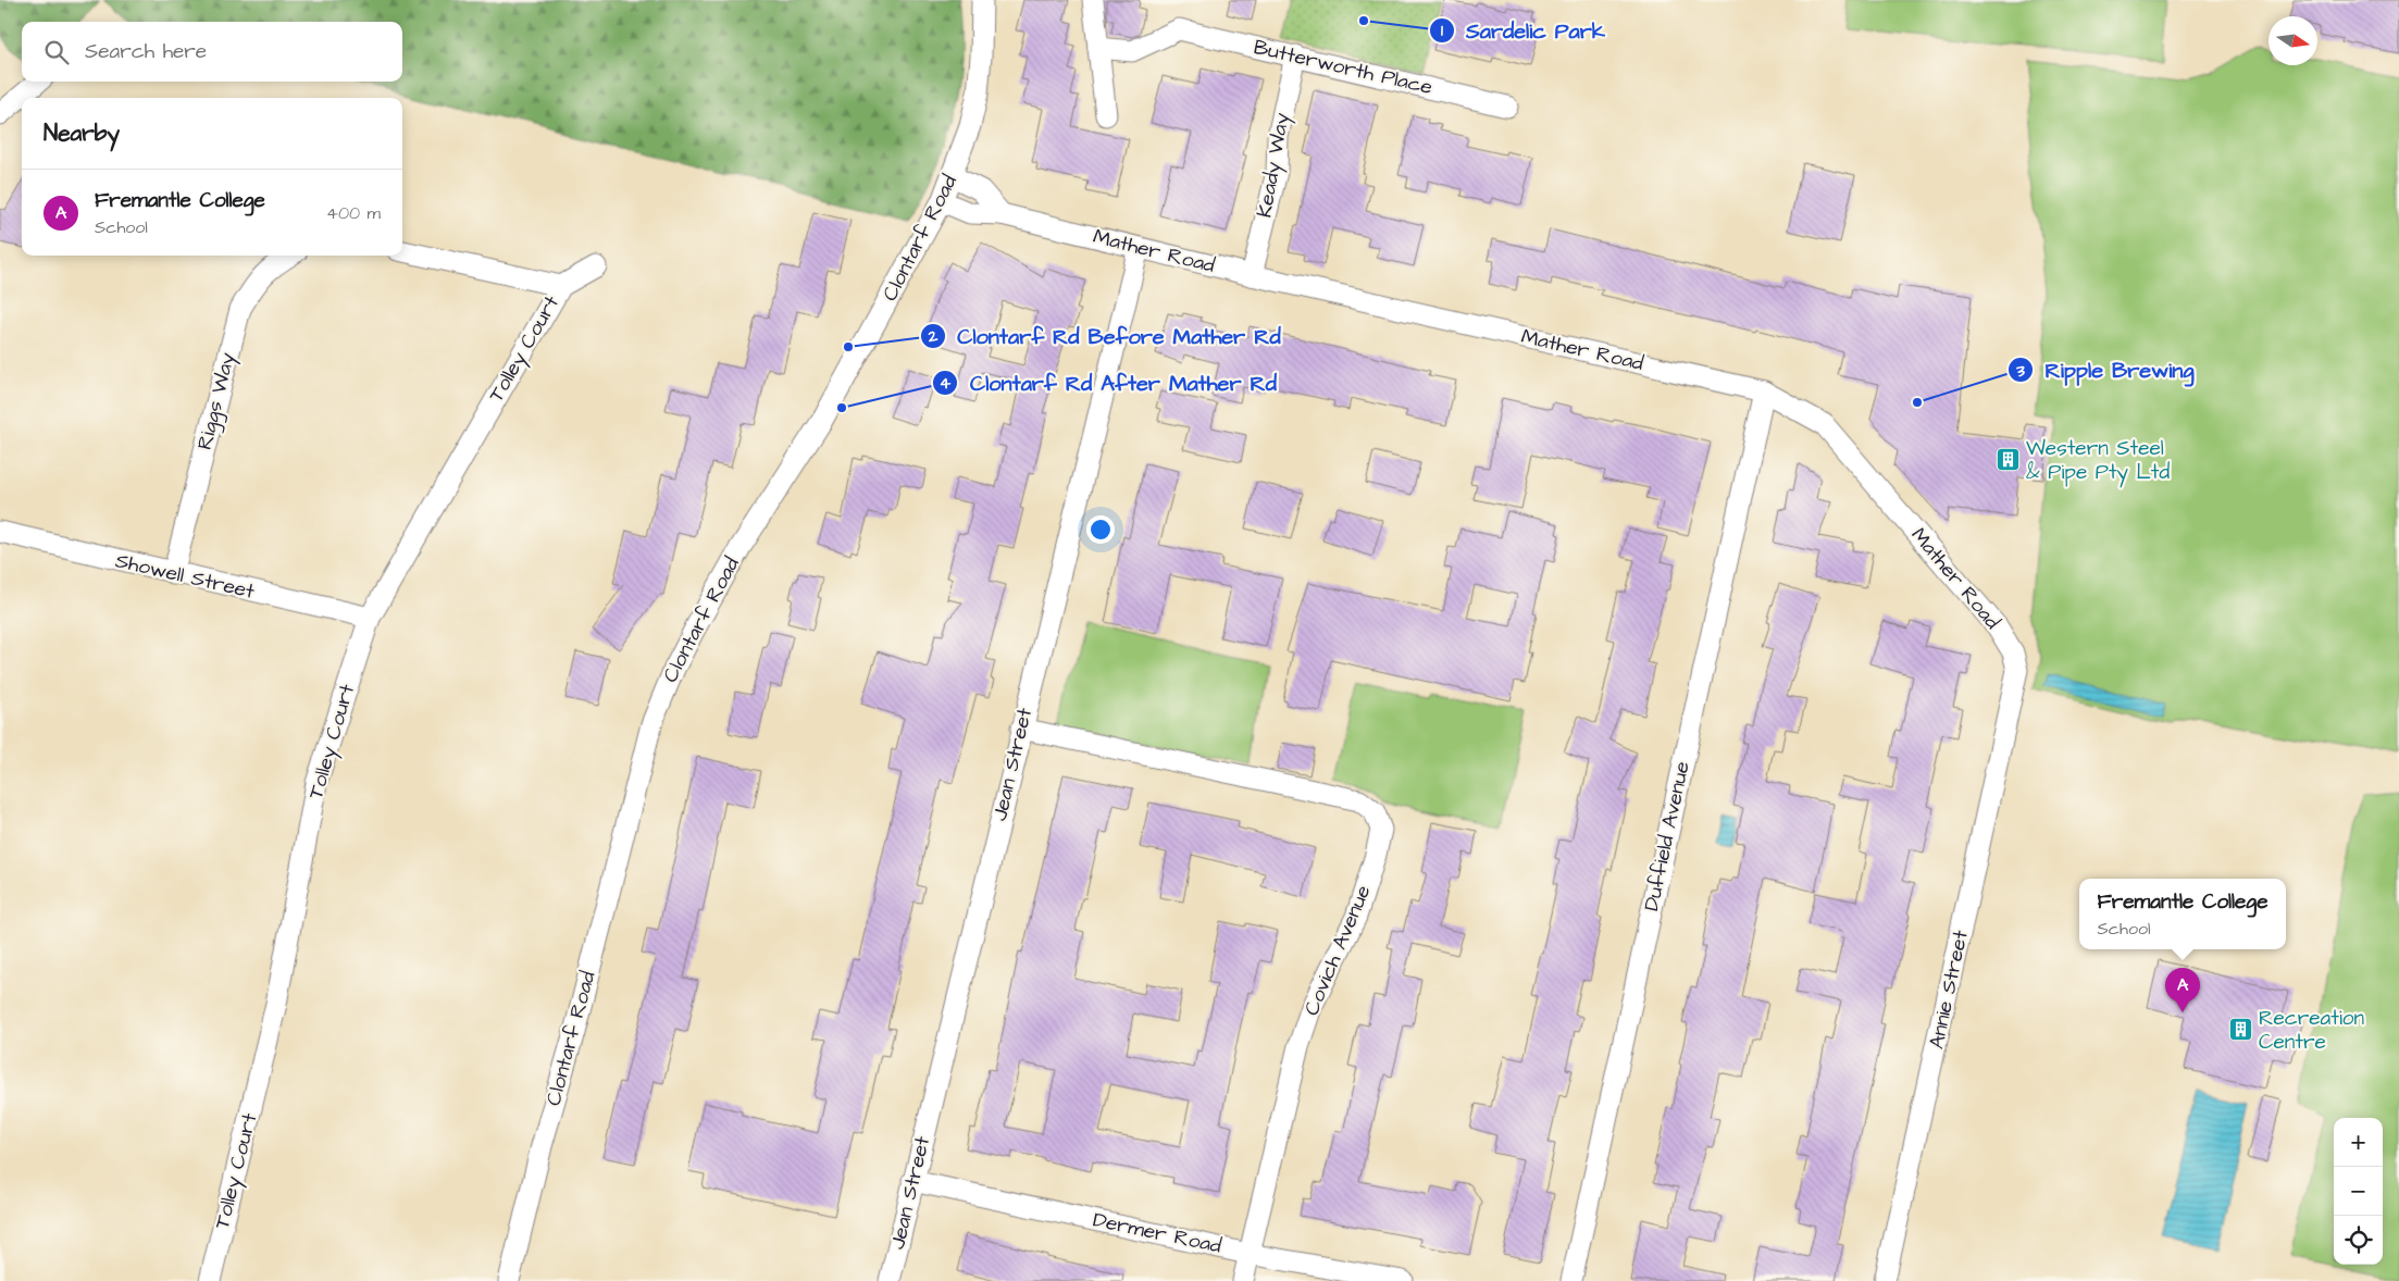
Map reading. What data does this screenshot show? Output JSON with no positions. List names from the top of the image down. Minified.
{"streets":{"street":["Butterworth Place","Keady Way","Clontarf Road","Mather Road","Tolley Court","Riggs Way","Showell Street","Jean Street","Duffield Avenue","Covich Avenue","Annie Street","Dermer Road"]},"crossings":[["Butterworth Place","Keady Way"],["Keady Way","Mather Road"],["Clontarf Road","Mather Road"],["Mather Road","Jean Street"],["Mather Road","Duffield Avenue"],["Mather Road","Annie Street"],["Tolley Court","Showell Street"],["Riggs Way","Showell Street"],["Jean Street","Covich Avenue"],["Jean Street","Dermer Road"],["Covich Avenue","Dermer Road"]],"places":{"other":["Sardelic Park","Clontarf Rd Before Mather Rd","Ripple Brewing","Clontarf Rd After Mather Rd"],"building":["Western Steel & Pipe Pty Ltd","Recreation Centre"]},"north":"right","page":{"search":"Search here","heading":"Nearby","list":[{"mark":"A","name":"Fremantle College","note":"School","value":"400 m"}],"popup":["Fremantle College","School"],"pins":"A","map_buttons":["+","−"]}}
